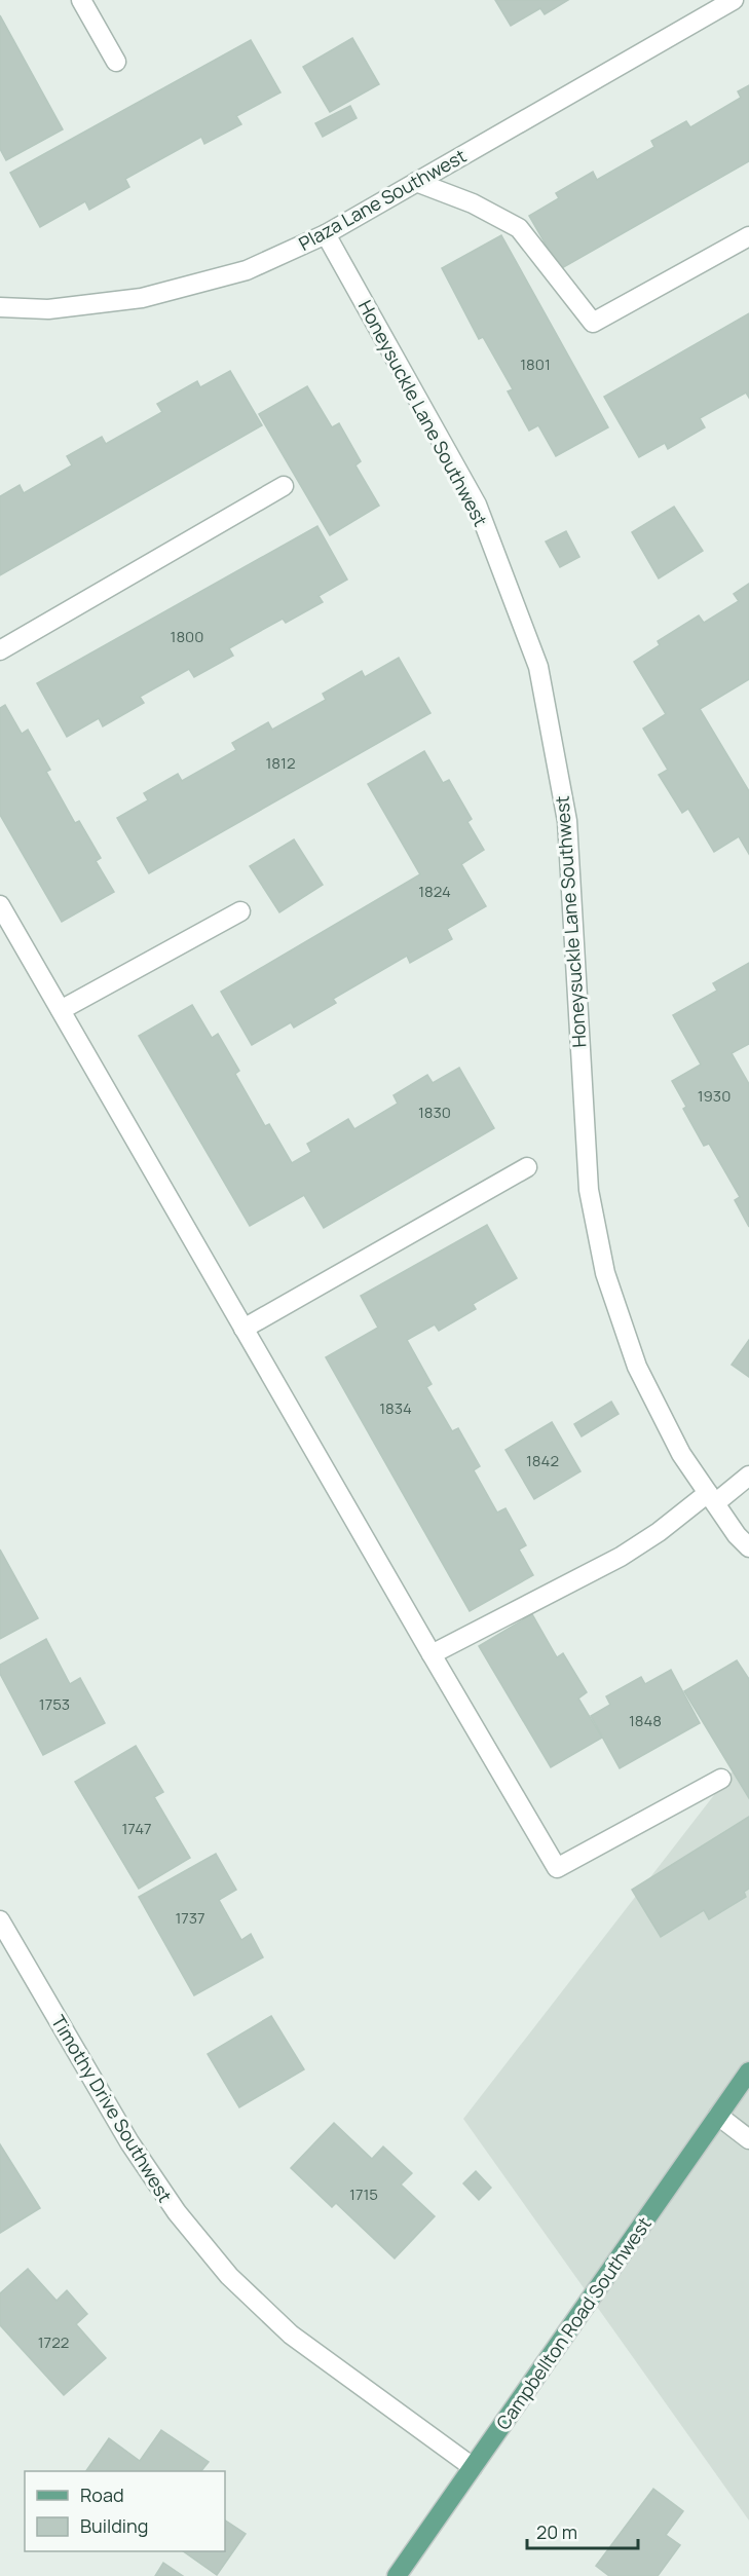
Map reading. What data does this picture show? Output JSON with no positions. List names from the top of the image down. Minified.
{"streets":{"main road":["Campbellton Road Southwest"],"street":["Plaza Lane Southwest","Honeysuckle Lane Southwest","Timothy Drive Southwest"]},"crossings":[["Plaza Lane Southwest","Honeysuckle Lane Southwest"],["Timothy Drive Southwest","Campbellton Road Southwest"]],"house_numbers":["1801","1800","1812","1824","1930","1830","1834","1842","1753","1848","1747","1737","1715","1722"],"legend":["Road","Building"],"scale_bar":"20 m"}
